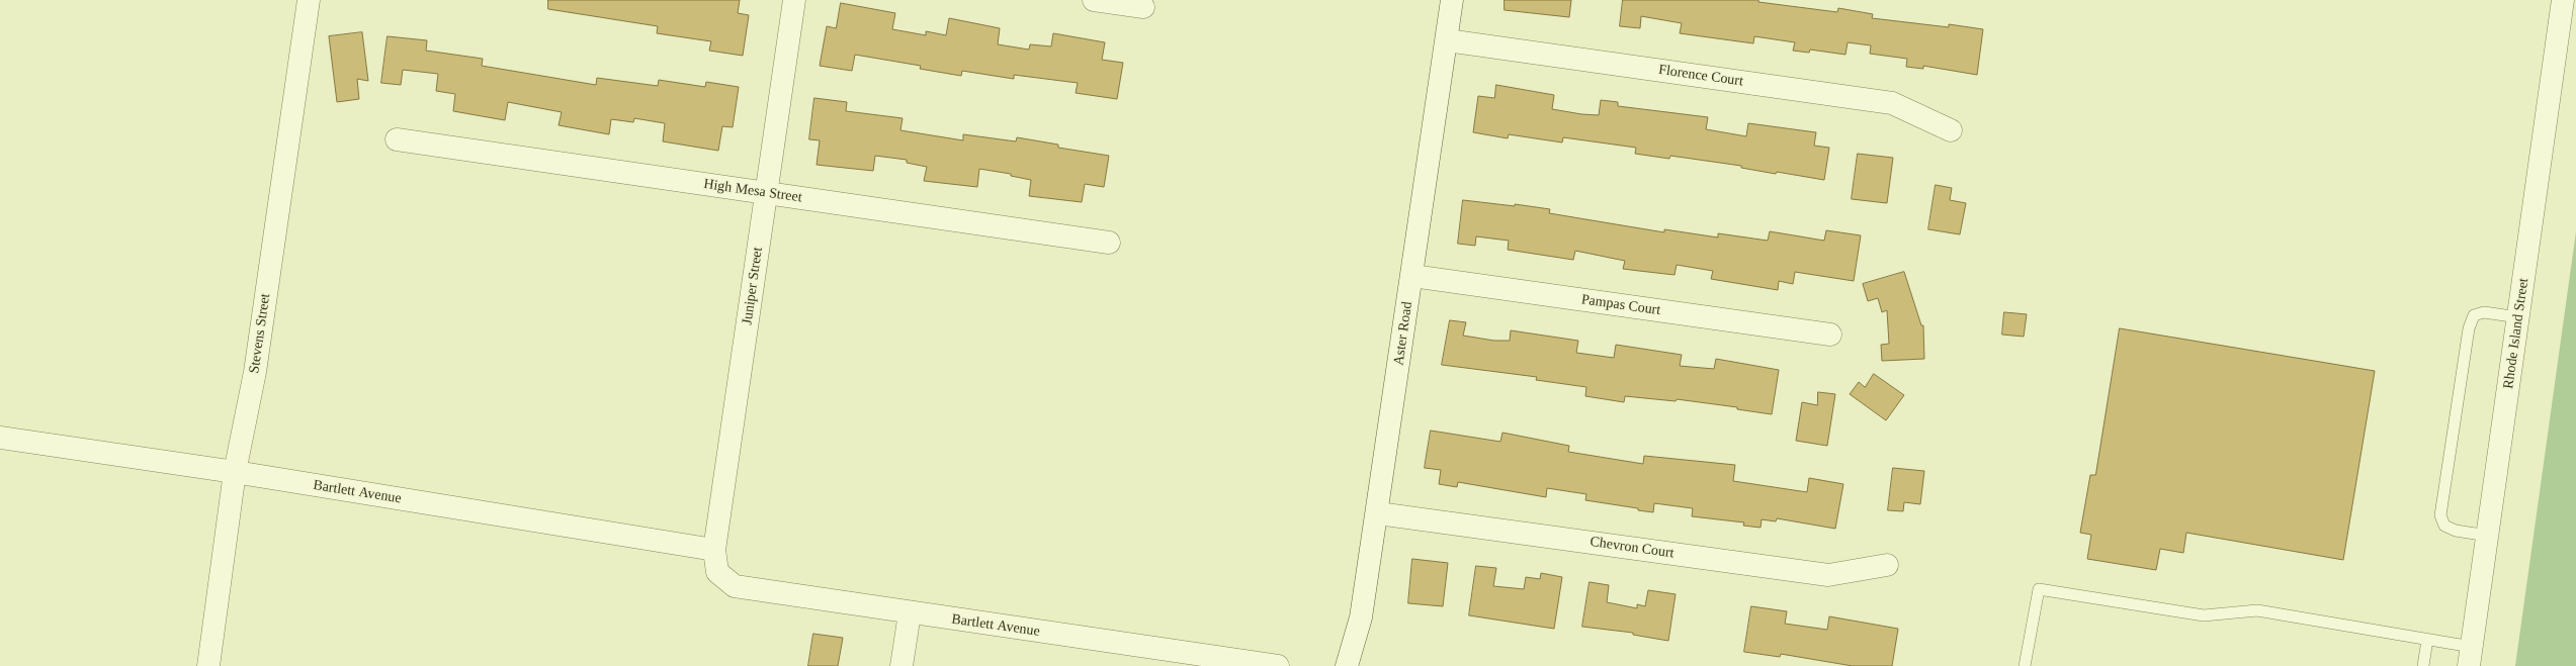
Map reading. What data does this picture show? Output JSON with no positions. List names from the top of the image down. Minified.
{"streets":{"street":["Florence Court","High Mesa Street","Juniper Street","Pampas Court","Stevens Street","Aster Road","Rhode Island Street","Bartlett Avenue","Chevron Court"]},"crossings":[["Florence Court","Aster Road"],["High Mesa Street","Juniper Street"],["Juniper Street","Bartlett Avenue"],["Pampas Court","Aster Road"],["Stevens Street","Bartlett Avenue"],["Aster Road","Chevron Court"]]}
